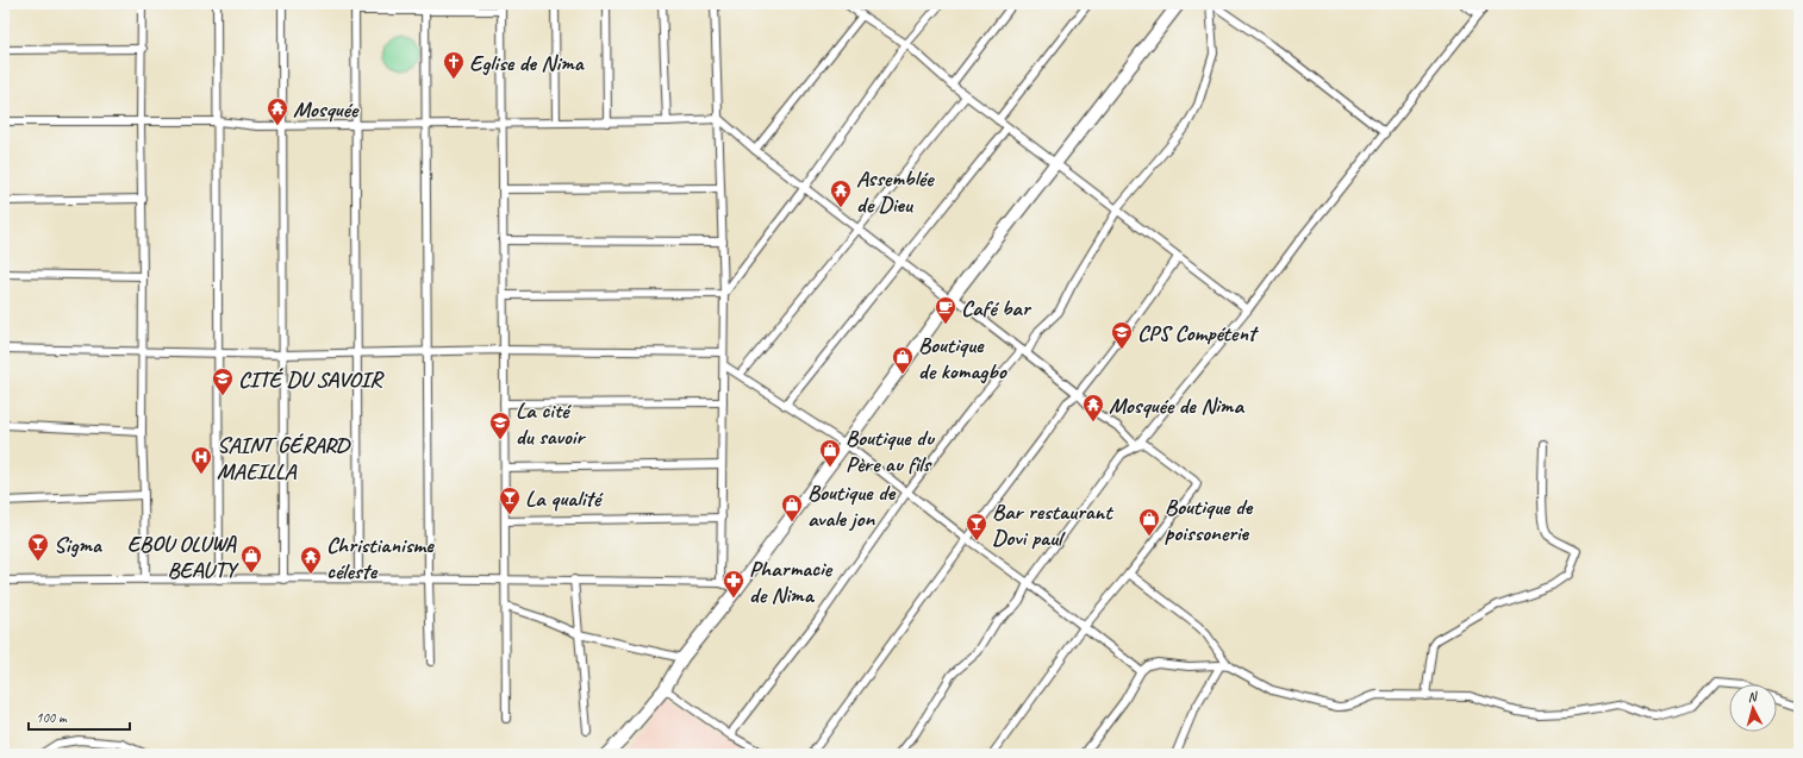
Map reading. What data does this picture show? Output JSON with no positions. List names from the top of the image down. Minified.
{"places":{"church":["Eglise de Nima"],"temple":["Mosquée","Assemblée de Dieu","Mosquée de Nima","Christianisme céleste"],"cafe":["Café bar"],"school or university":["CPS Compétent","CITÉ DU SAVOIR","La cité du savoir"],"shop":["Boutique de komagbo","Boutique du Père au fils","Boutique de avale jon","Boutique de poissonerie","EBOU OLUWA BEAUTY"],"hospital":["SAINT GÉRARD MAEILLA"],"bar":["La qualité","Bar restaurant Dovi paul","Sigma"],"pharmacy":["Pharmacie de Nima"]},"scale_bar":"100 m","north":"top"}
